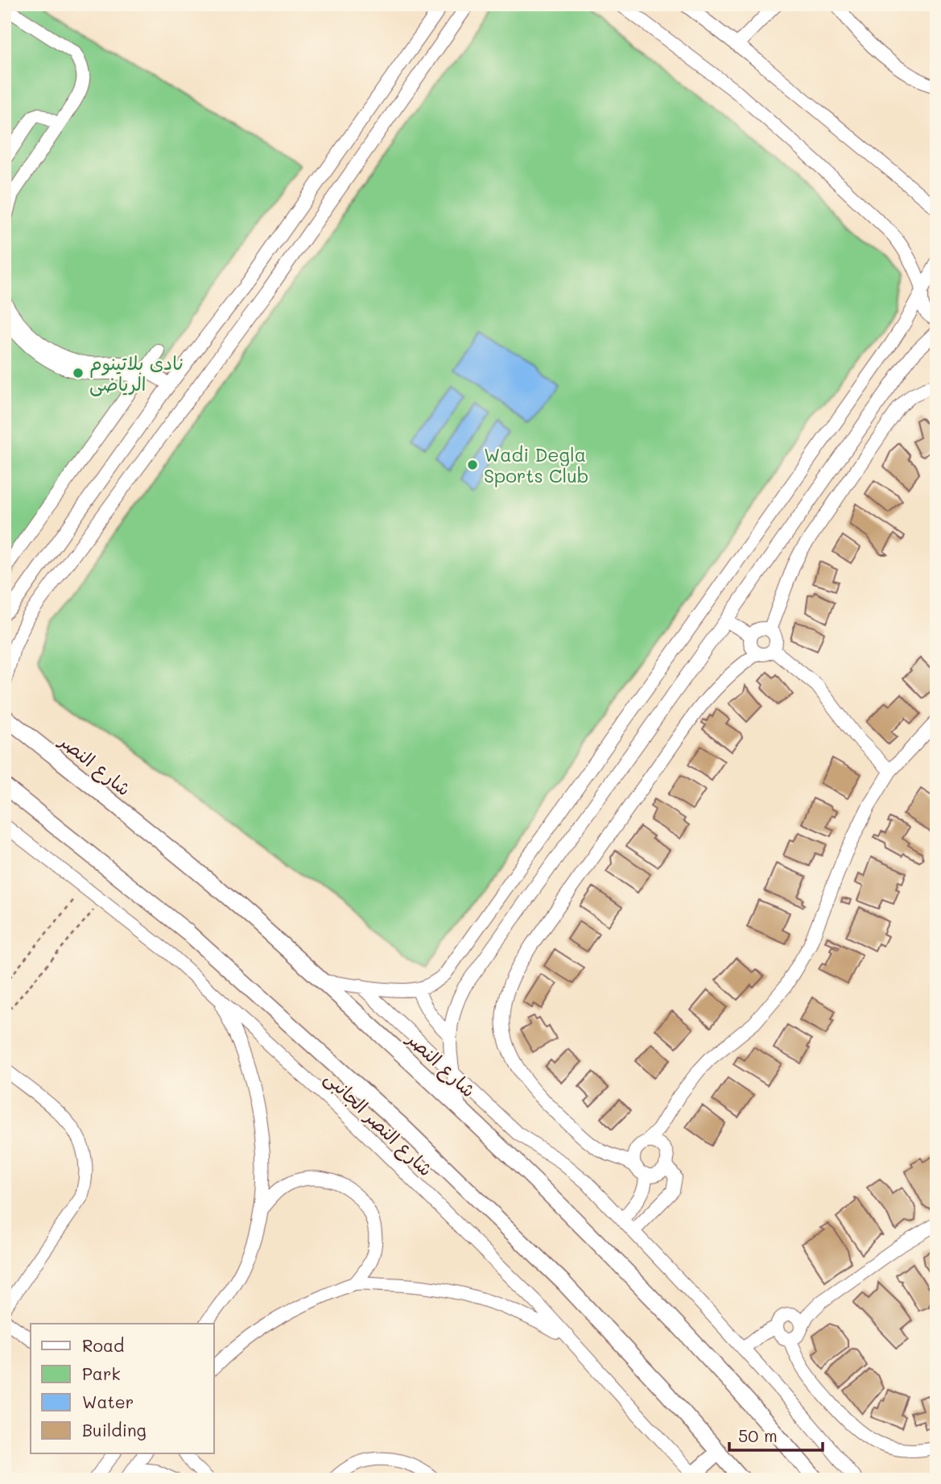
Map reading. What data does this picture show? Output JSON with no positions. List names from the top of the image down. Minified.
{"streets":{"main road":["شارع النصر"],"street":["شارع النصر الجانبى"]},"places":["نادى بلاتينوم الرياضى","Wadi Degla Sports Club"],"legend":["Road","Park","Water","Building"],"scale_bar":"50 m"}
